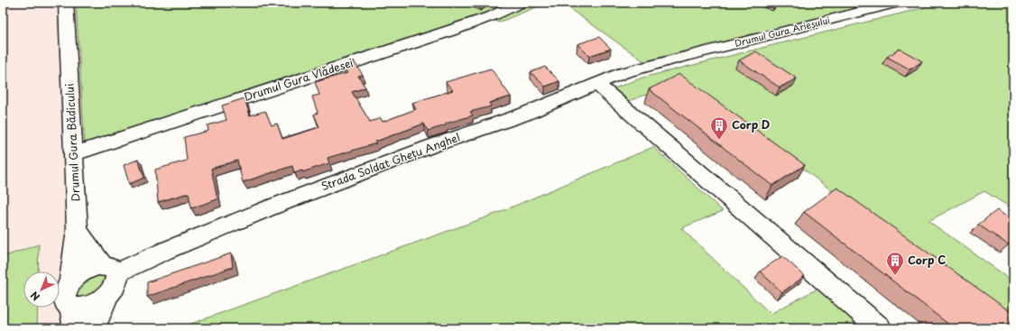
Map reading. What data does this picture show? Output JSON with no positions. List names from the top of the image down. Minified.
{"streets":{"street":["Drumul Gura Arieșului","Drumul Gura Vlădesei","Drumul Gura Bădicului","Strada Soldat Ghețu Anghel"]},"crossings":[["Drumul Gura Arieșului","Strada Soldat Ghețu Anghel"],["Drumul Gura Vlădesei","Drumul Gura Bădicului"],["Drumul Gura Bădicului","Strada Soldat Ghețu Anghel"]],"places":{"building":["Corp D","Corp C"]},"north":"bottom left"}
